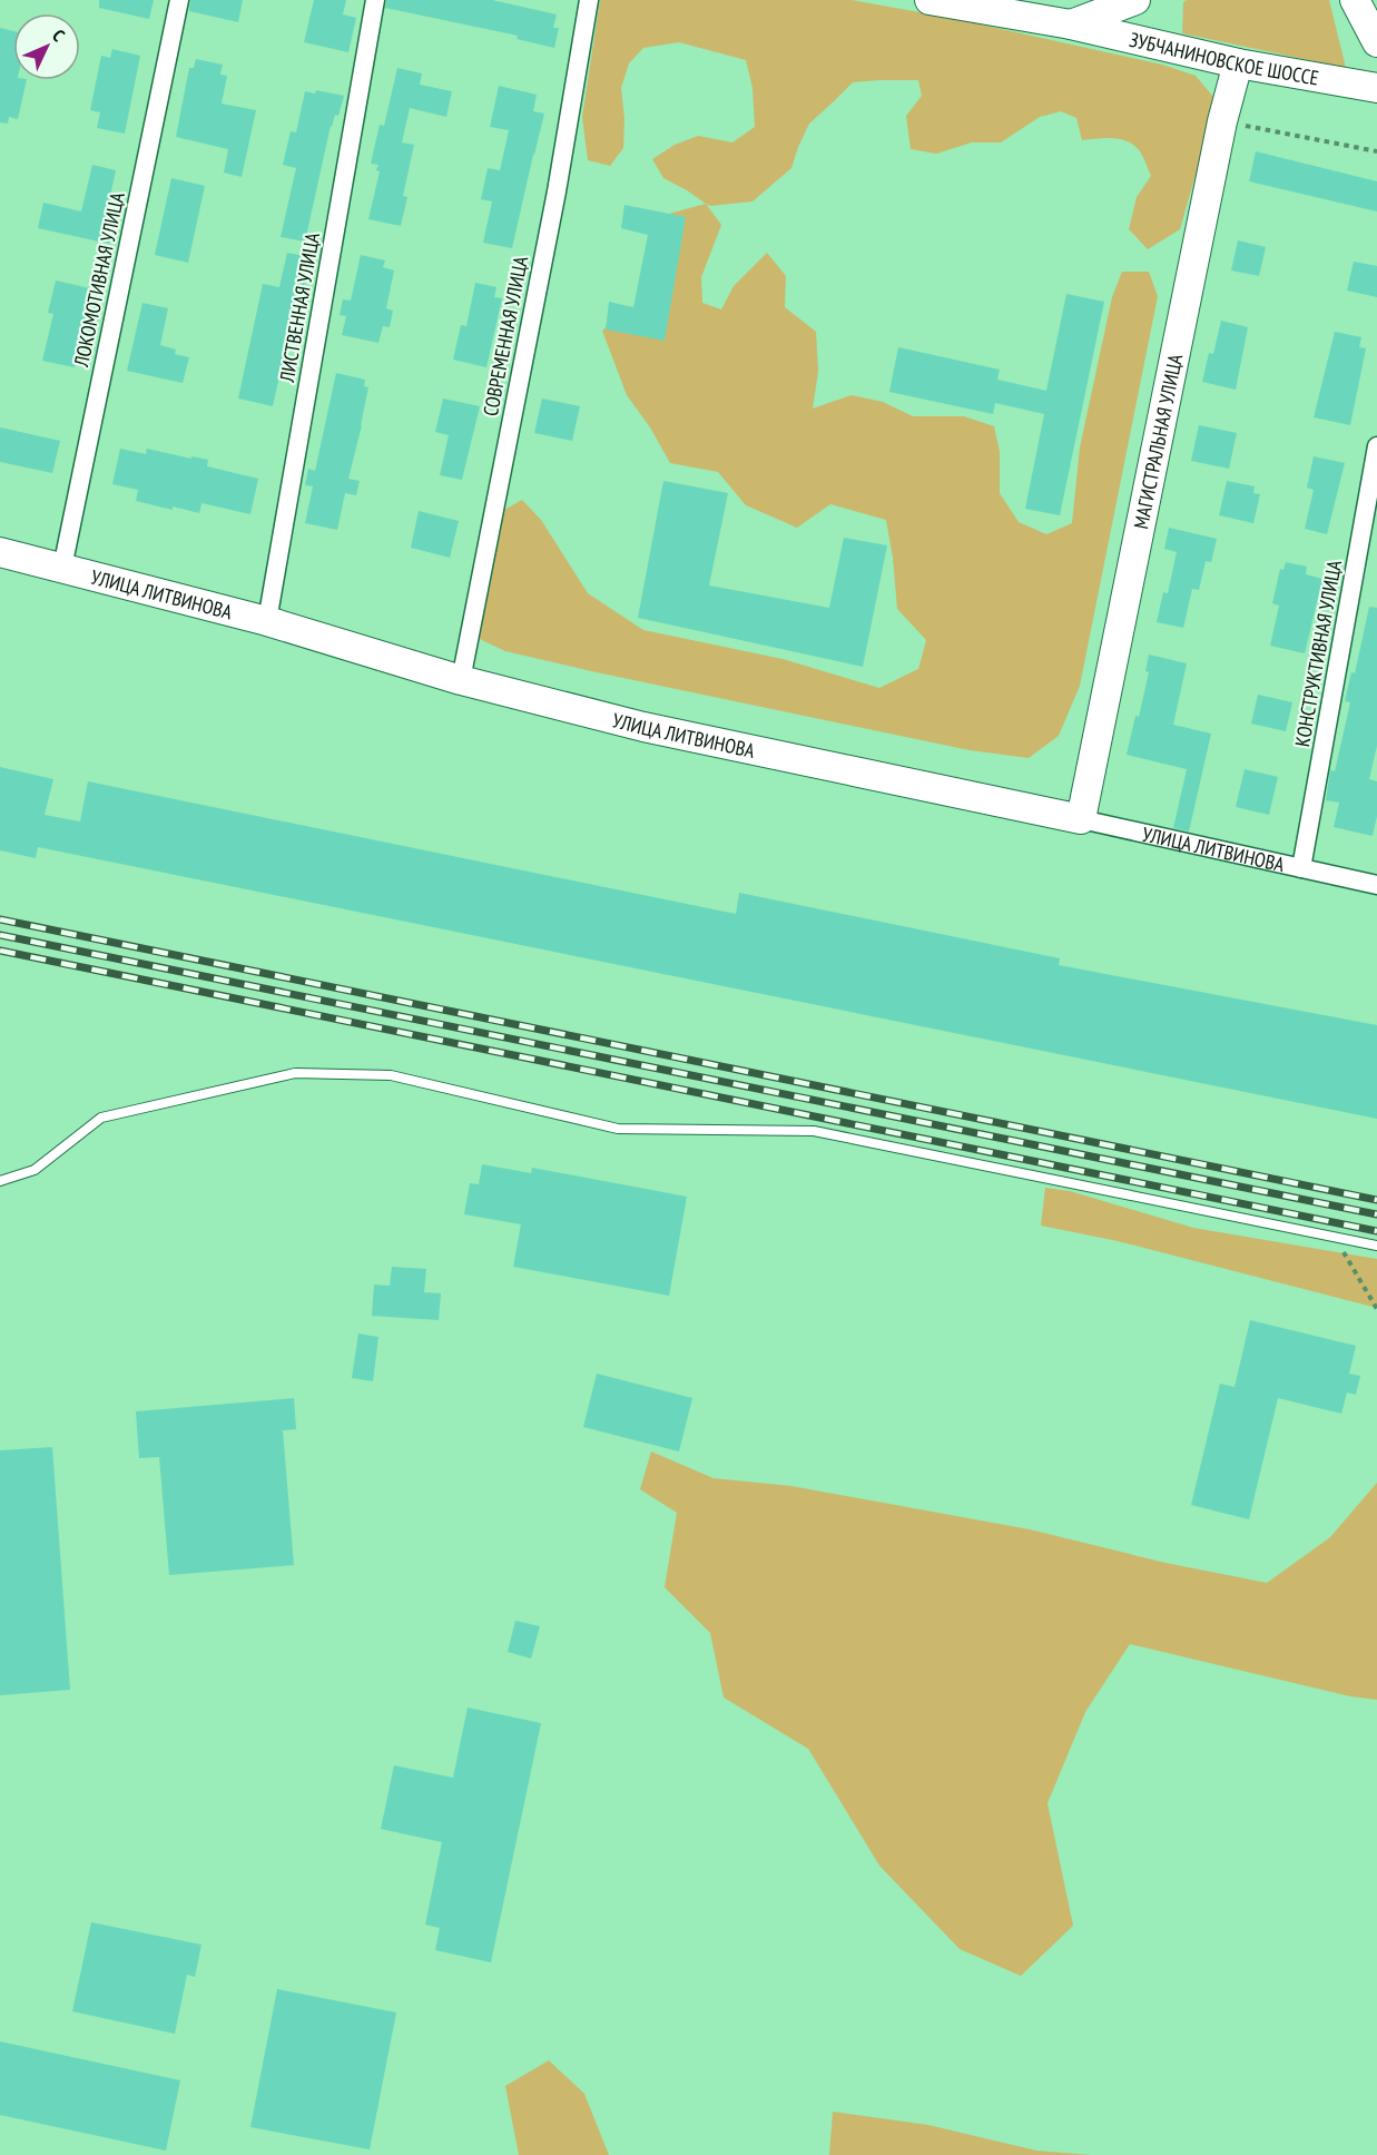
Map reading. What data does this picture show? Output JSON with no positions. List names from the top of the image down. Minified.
{"streets":{"main road":["ЗУБЧАНИНОВСКОЕ ШОССЕ","МАГИСТРАЛЬНАЯ УЛИЦА","УЛИЦА ЛИТВИНОВА"],"street":["ЛОКОМОТИВНАЯ УЛИЦА","ЛИСТВЕННАЯ УЛИЦА","СОВРЕМЕННАЯ УЛИЦА","КОНСТРУКТИВНАЯ УЛИЦА"]},"crossings":[["ЗУБЧАНИНОВСКОЕ ШОССЕ","МАГИСТРАЛЬНАЯ УЛИЦА"],["ЛОКОМОТИВНАЯ УЛИЦА","УЛИЦА ЛИТВИНОВА"],["ЛИСТВЕННАЯ УЛИЦА","УЛИЦА ЛИТВИНОВА"],["СОВРЕМЕННАЯ УЛИЦА","УЛИЦА ЛИТВИНОВА"],["МАГИСТРАЛЬНАЯ УЛИЦА","УЛИЦА ЛИТВИНОВА"],["УЛИЦА ЛИТВИНОВА","КОНСТРУКТИВНАЯ УЛИЦА"]],"north":"top right"}
